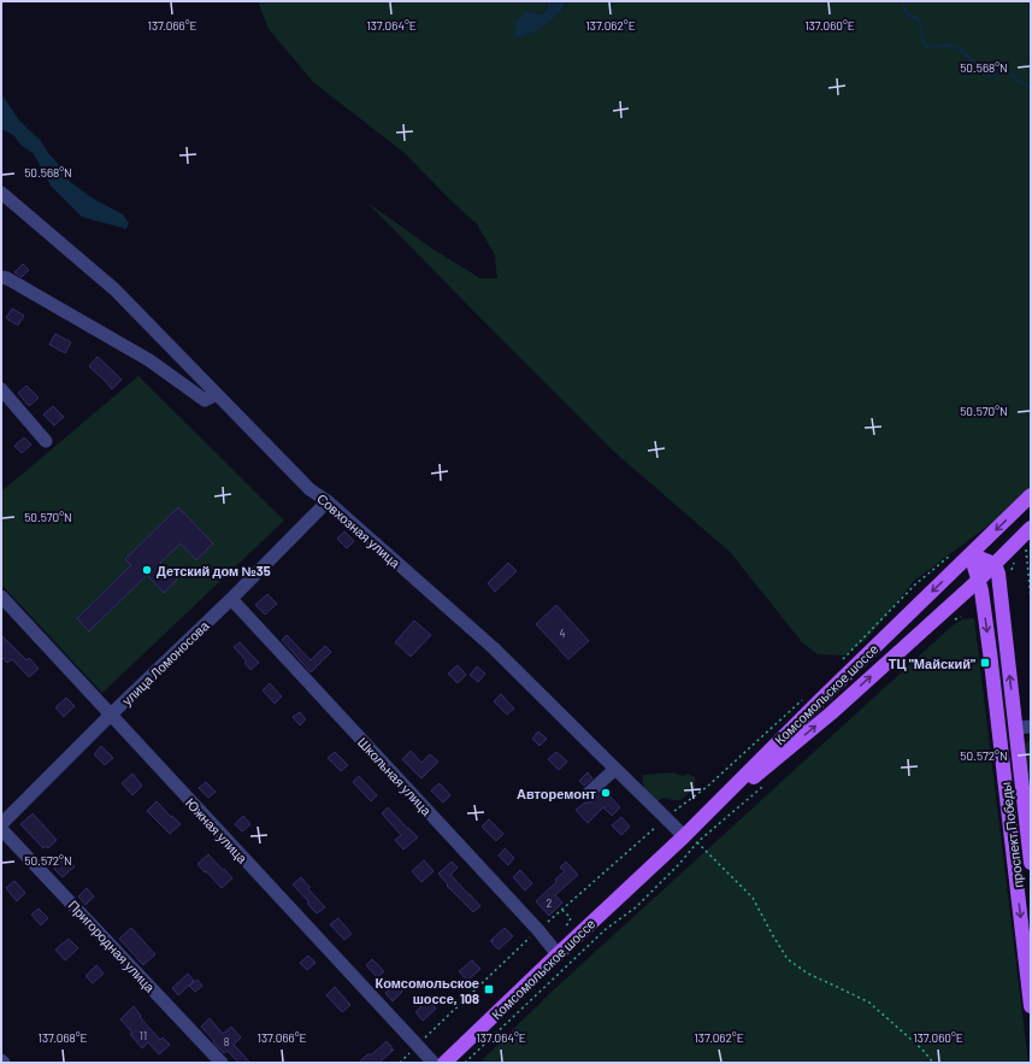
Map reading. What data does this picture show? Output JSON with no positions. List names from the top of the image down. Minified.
{"streets":{"main road":["Комсомольское шоссе","проспект Победы"],"street":["Совхозная улица","улица Ломоносова","Школьная улица","Южная улица","Пригородная улица"]},"crossings":[["Совхозная улица","улица Ломоносова"],["Совхозная улица","Комсомольское шоссе"],["улица Ломоносова","Школьная улица"],["улица Ломоносова","Южная улица"],["Комсомольское шоссе","Школьная улица"],["Комсомольское шоссе","проспект Победы"]],"places":{"other":["Детский дом №35","Авторемонт"],"transit":["ТЦ \"Майский\"","Комсомольское шоссе, 108"]},"house_numbers":["4","2","11","8"],"coordinates":["137.066°E","137.064°E","137.062°E","137.060°E","50.568°N","50.570°N","50.572°N","137.068°E"]}
